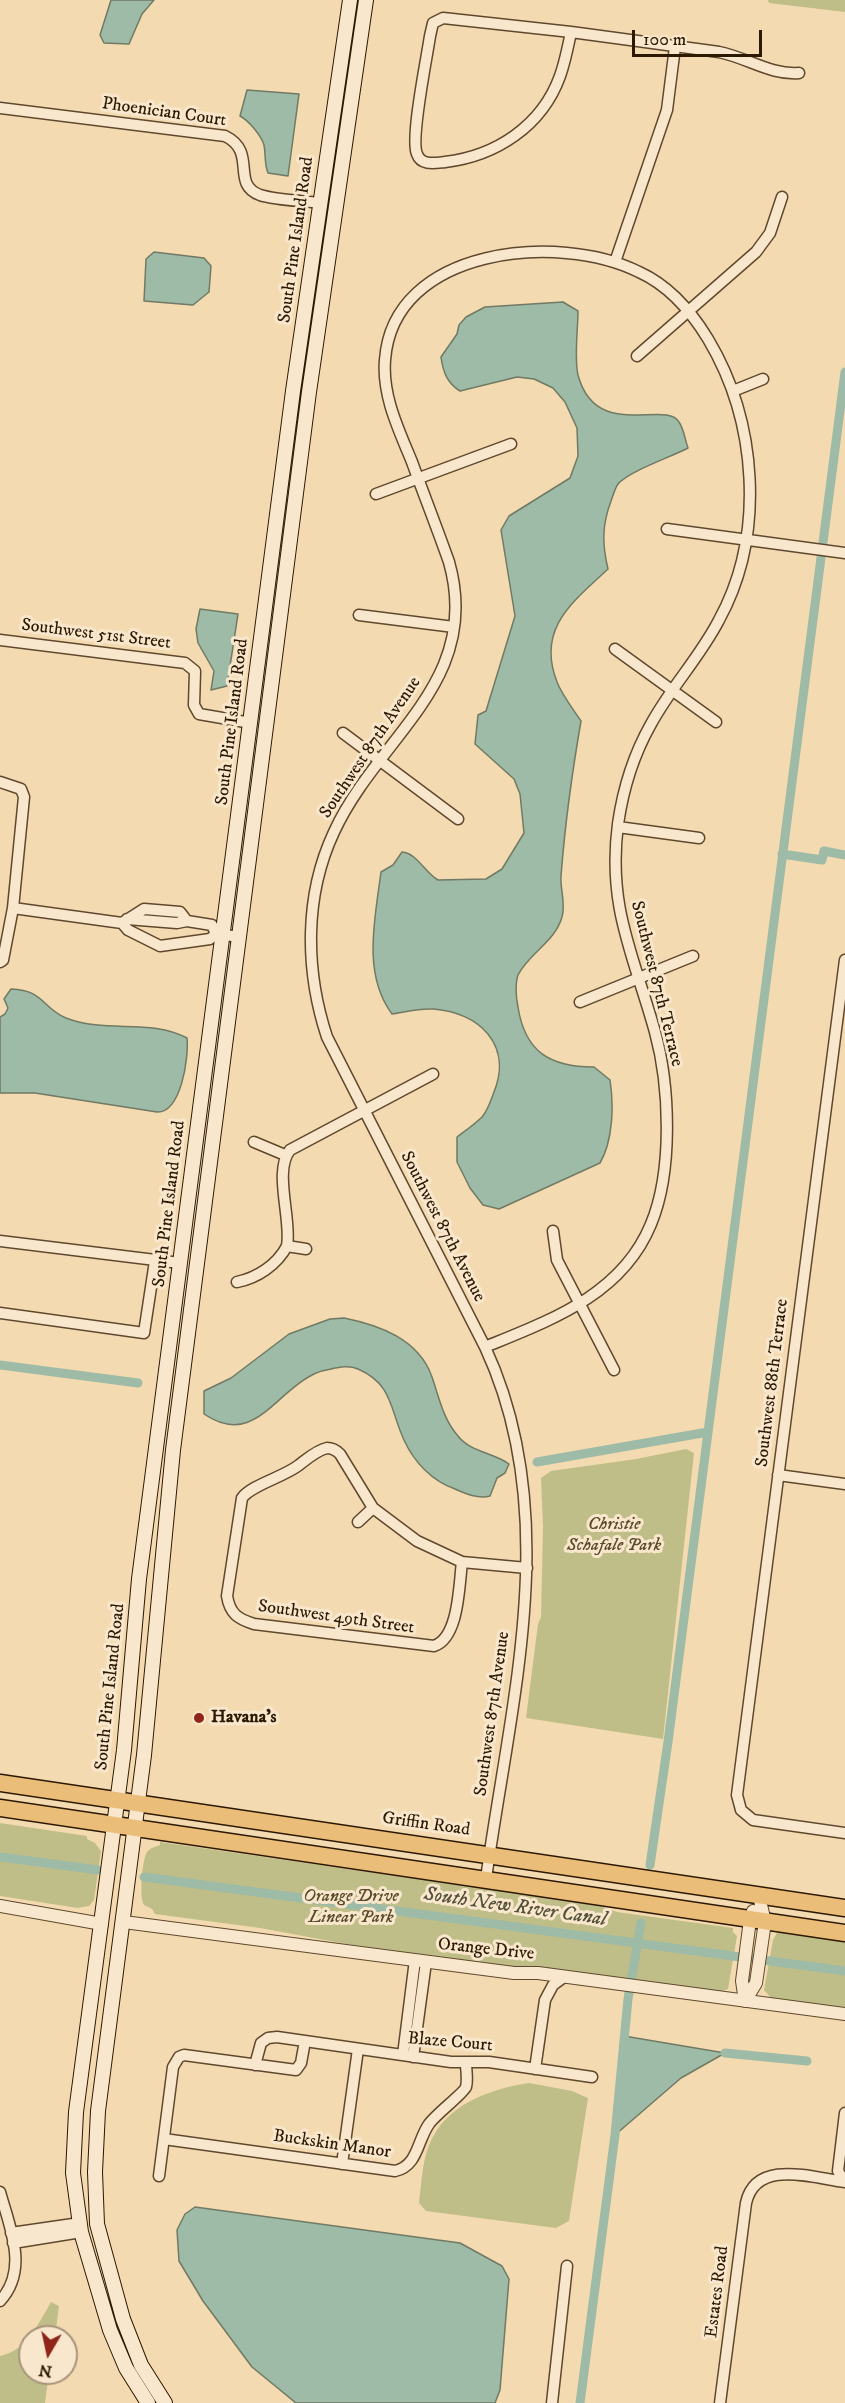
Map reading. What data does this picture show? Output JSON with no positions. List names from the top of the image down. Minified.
{"streets":{"main road":["South Pine Island Road","Griffin Road"],"street":["Phoenician Court","Southwest 51st Street","Southwest 87th Avenue","Southwest 87th Terrace","Southwest 88th Terrace","Southwest 49th Street","Orange Drive","Blaze Court","Buckskin Manor","Estates Road"]},"crossings":[["Phoenician Court","South Pine Island Road"],["South Pine Island Road","Southwest 51st Street"],["South Pine Island Road","Griffin Road"],["South Pine Island Road","Orange Drive"],["Southwest 87th Avenue","Southwest 87th Terrace"],["Southwest 87th Avenue","Griffin Road"],["Blaze Court","Buckskin Manor"]],"water":["South New River Canal"],"parks":["Christie Schafale Park","Orange Drive Linear Park"],"places":["Havana's"],"scale_bar":"100 m","north":"bottom"}
